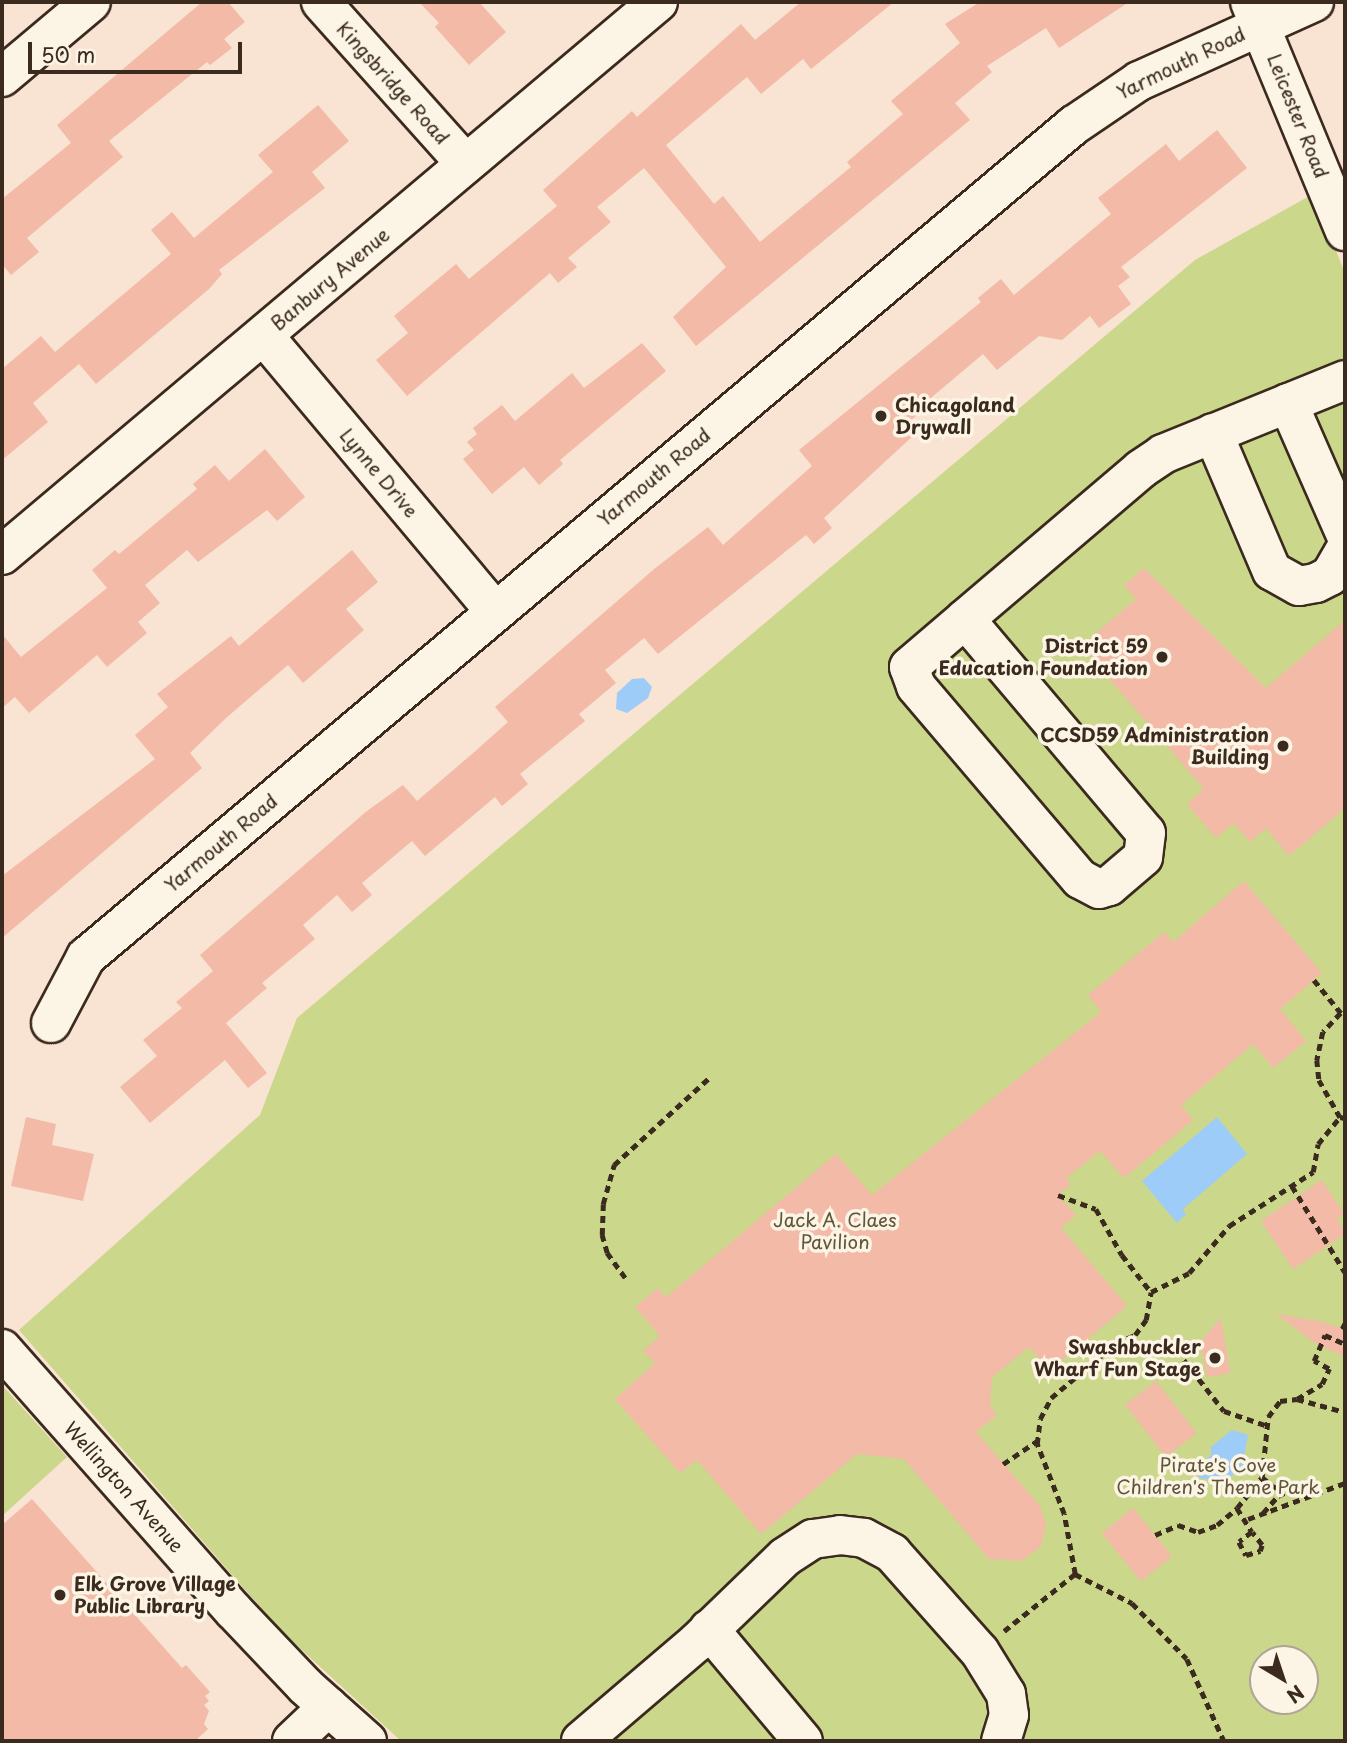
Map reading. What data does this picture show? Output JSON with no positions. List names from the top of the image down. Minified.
{"streets":{"street":["Yarmouth Road","Kingsbridge Road","Leicester Road","Banbury Avenue","Lynne Drive","Wellington Avenue"]},"crossings":[["Yarmouth Road","Leicester Road"],["Yarmouth Road","Lynne Drive"],["Kingsbridge Road","Banbury Avenue"],["Banbury Avenue","Lynne Drive"]],"parks":["Jack A. Claes Pavilion","Pirate's Cove Children's Theme Park"],"places":["Chicagoland Drywall","District 59 Education Foundation","CCSD59 Administration Building","Swashbuckler Wharf Fun Stage","Elk Grove Village Public Library"],"scale_bar":"50 m","north":"bottom right"}
